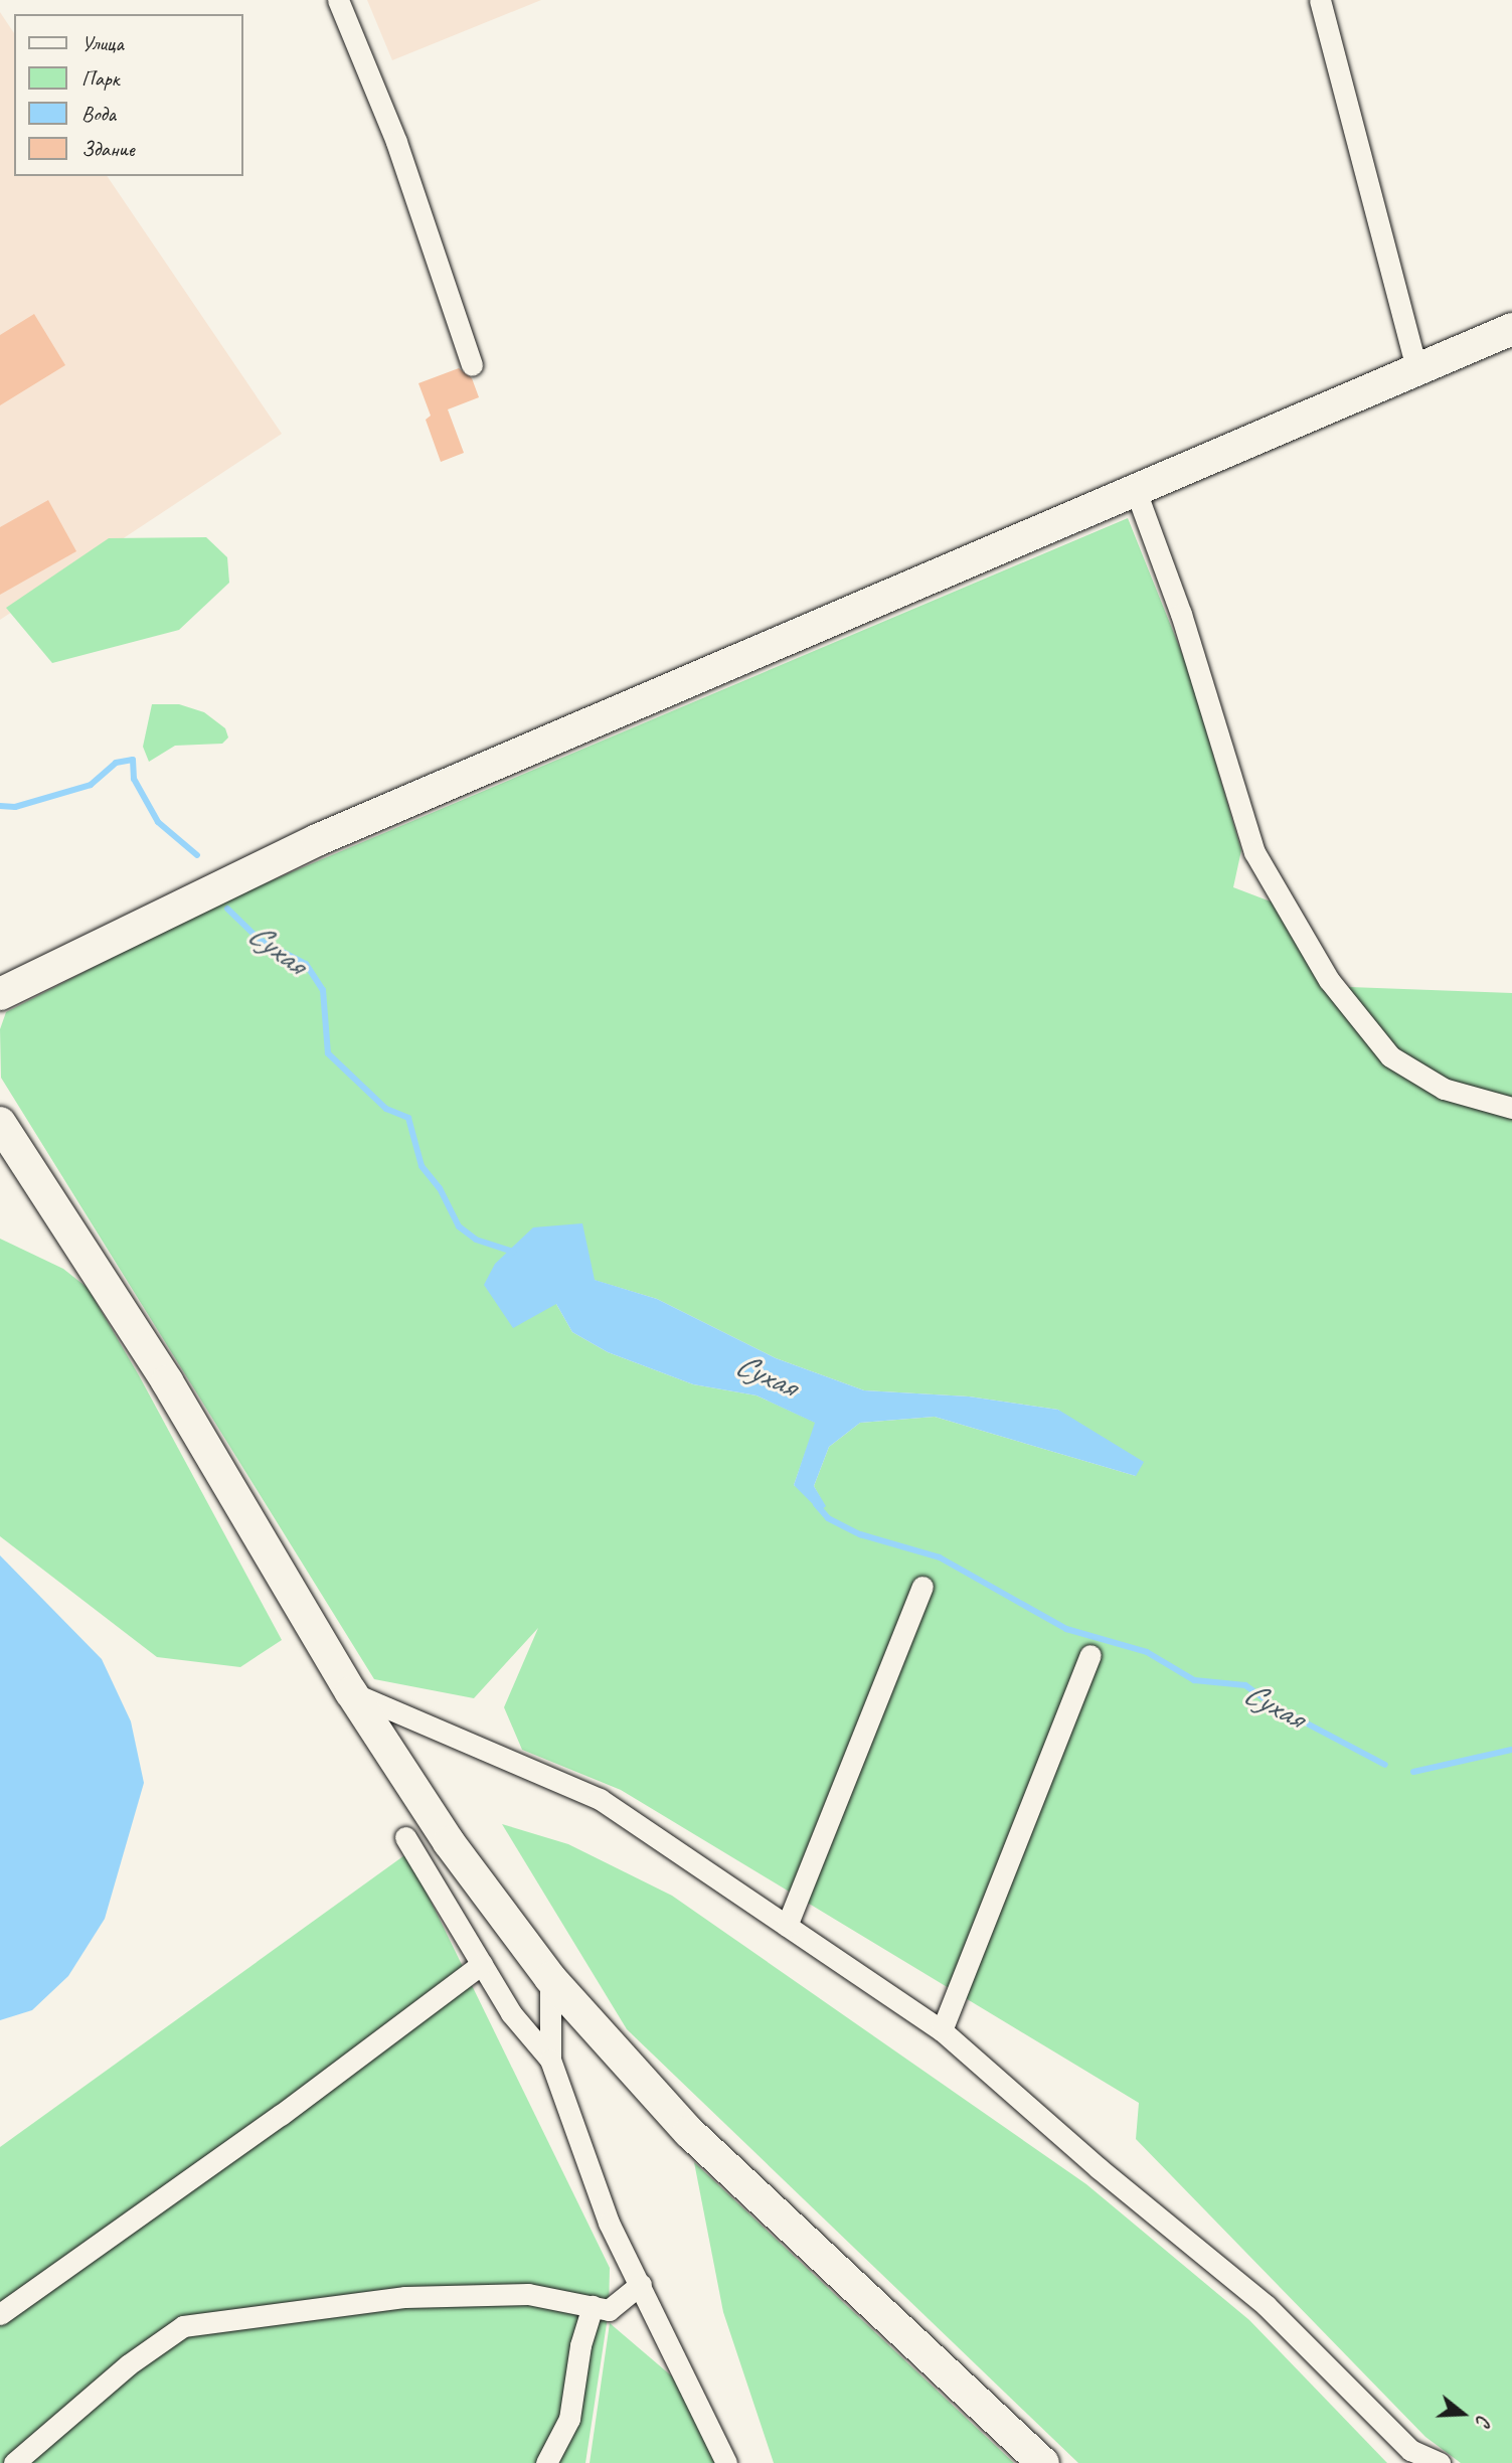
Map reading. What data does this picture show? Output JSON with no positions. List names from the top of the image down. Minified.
{"water":["Сухая"],"legend":["Улица","Парк","Вода","Здание"],"north":"right"}
